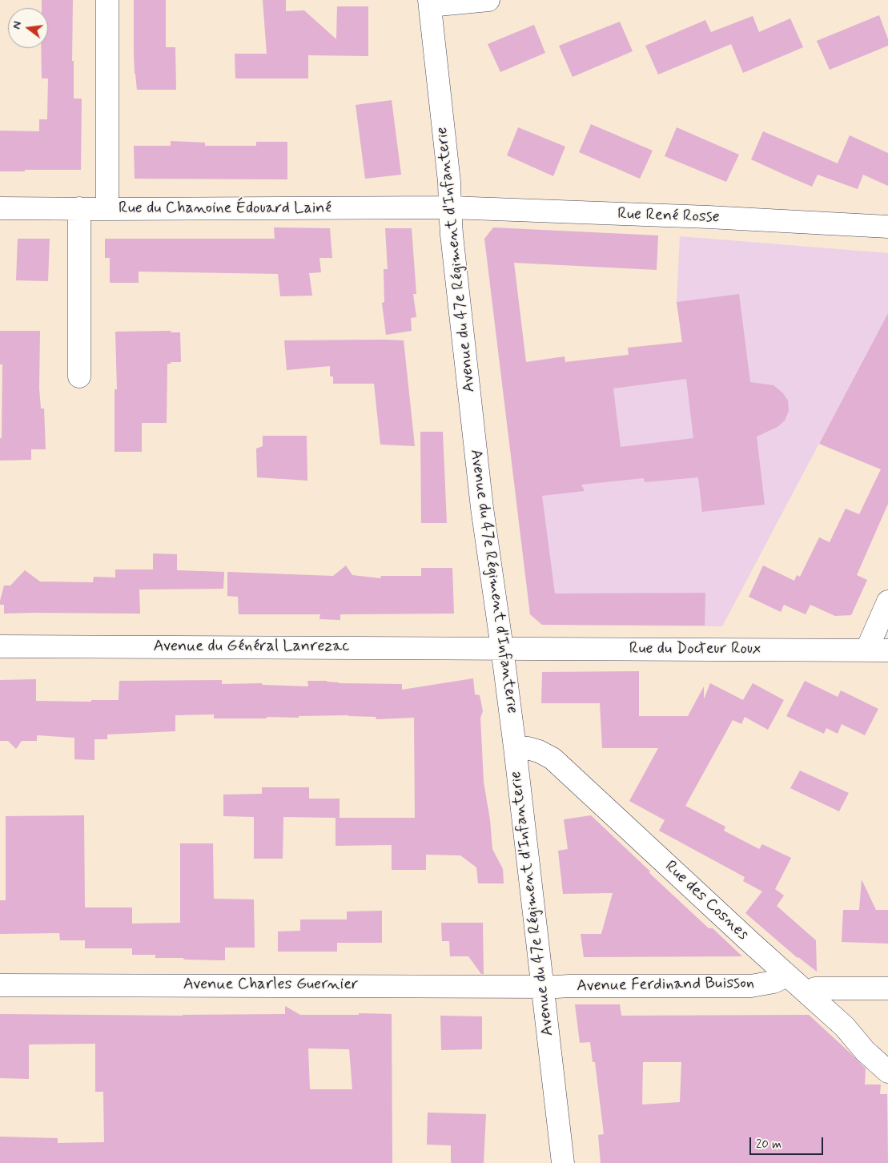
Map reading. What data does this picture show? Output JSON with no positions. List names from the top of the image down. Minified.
{"streets":{"street":["Rue du Chanoine Édouard Lainé","Rue René Rosse","Avenue du 47e Régiment d'Infanterie","Avenue du Général Lanrezac","Rue du Docteur Roux","Rue des Cosnes","Avenue Charles Guernier","Avenue Ferdinand Buisson"]},"crossings":[["Rue du Chanoine Édouard Lainé","Rue René Rosse"],["Rue du Chanoine Édouard Lainé","Avenue du 47e Régiment d'Infanterie"],["Rue René Rosse","Avenue du 47e Régiment d'Infanterie"],["Avenue du 47e Régiment d'Infanterie","Avenue du Général Lanrezac"],["Avenue du 47e Régiment d'Infanterie","Rue du Docteur Roux"],["Avenue du 47e Régiment d'Infanterie","Rue des Cosnes"],["Avenue du 47e Régiment d'Infanterie","Avenue Charles Guernier"],["Avenue du 47e Régiment d'Infanterie","Avenue Ferdinand Buisson"],["Avenue du Général Lanrezac","Rue du Docteur Roux"],["Rue des Cosnes","Avenue Ferdinand Buisson"],["Avenue Charles Guernier","Avenue Ferdinand Buisson"]],"scale_bar":"20 m","north":"left"}
